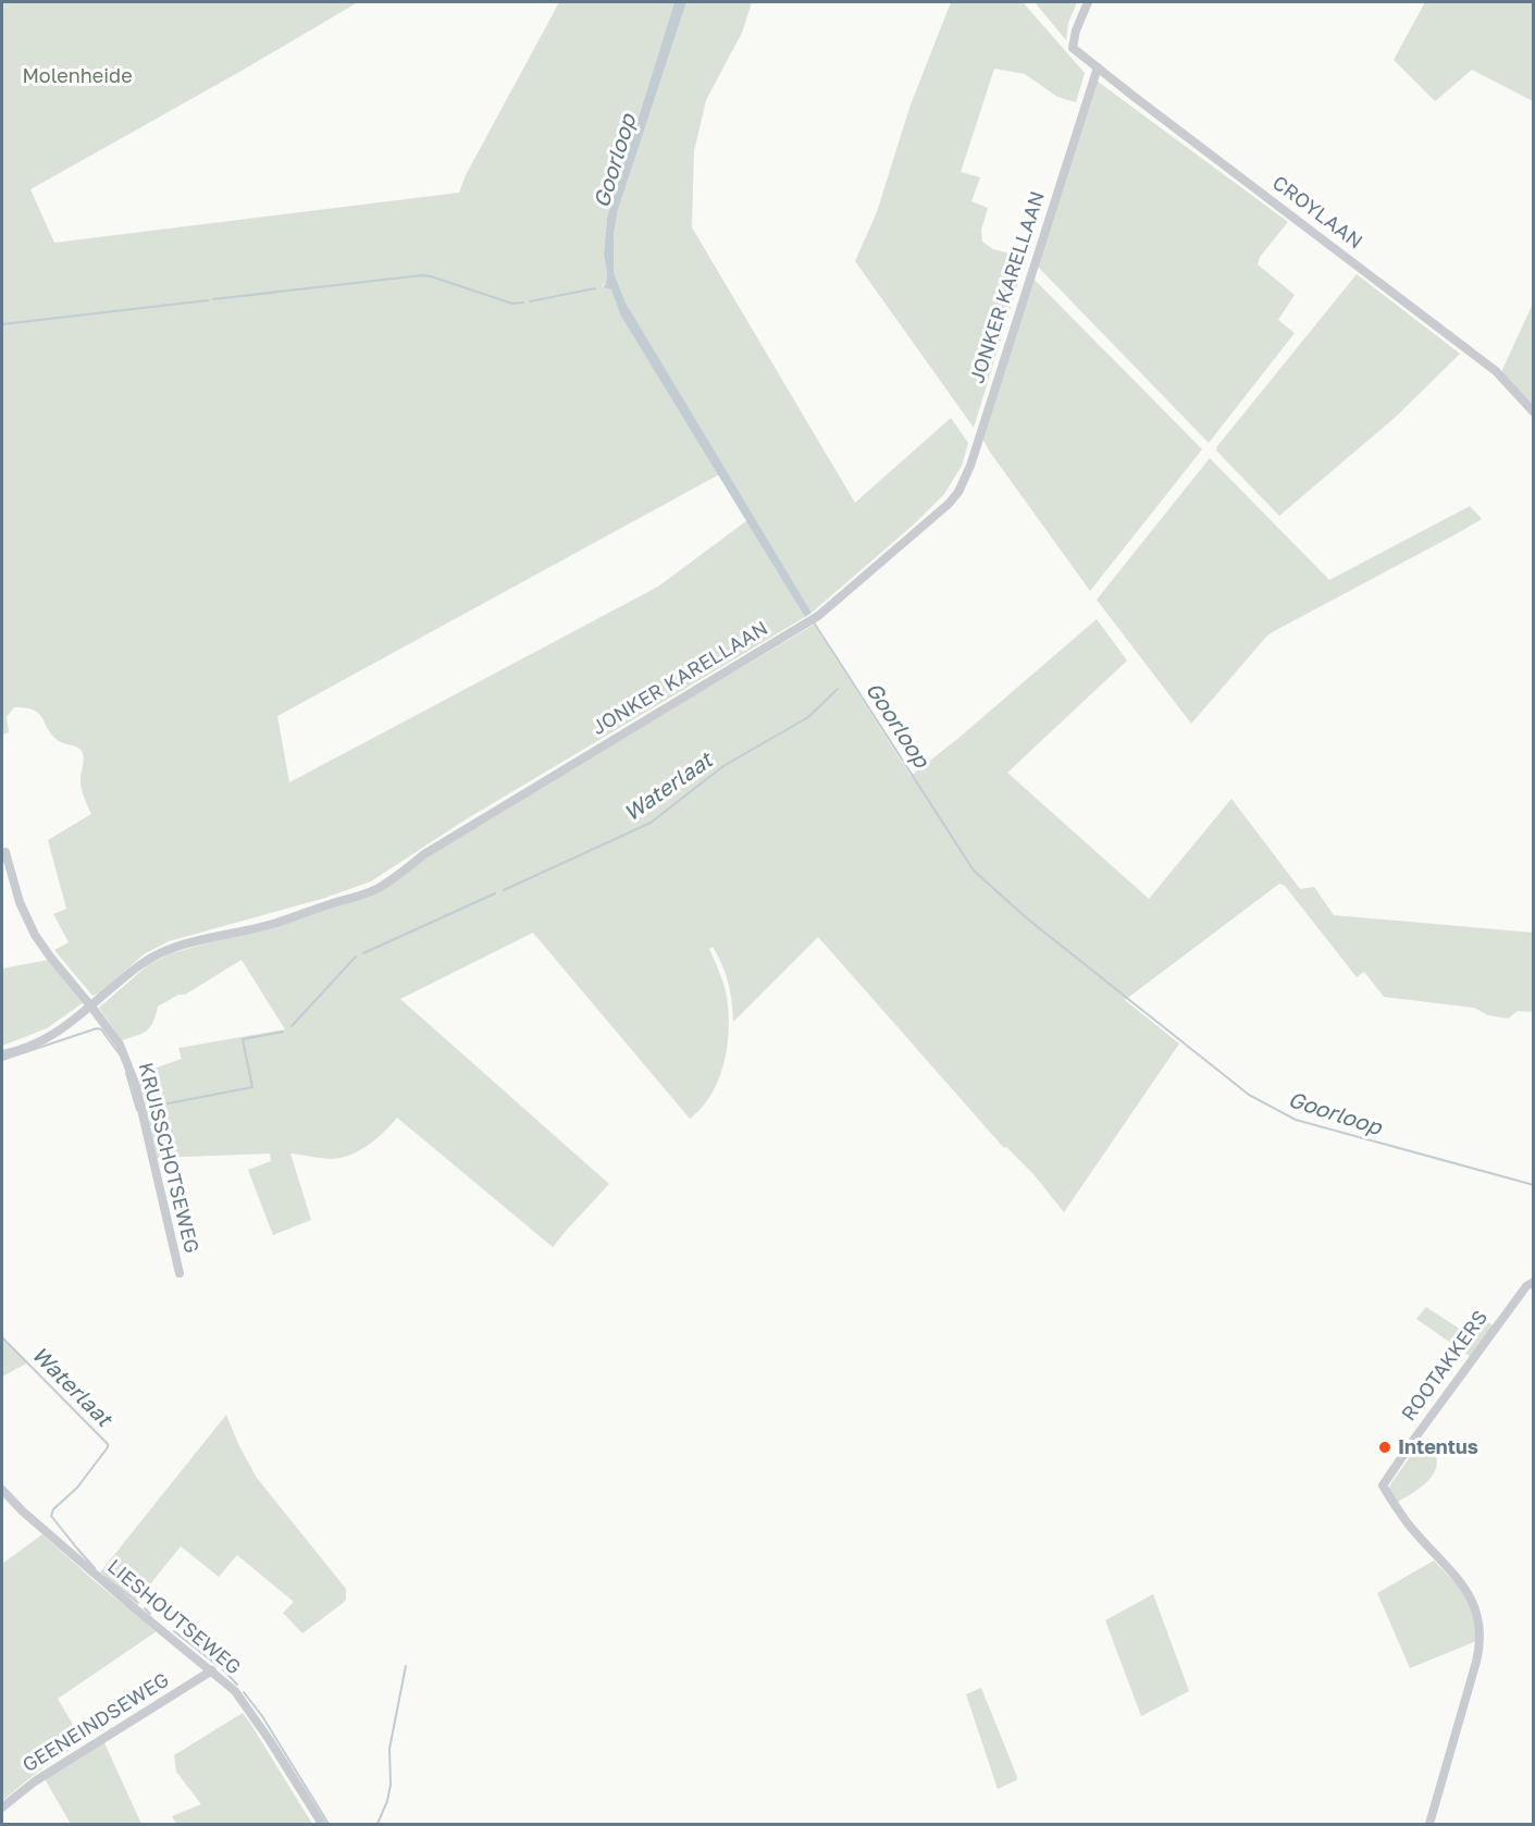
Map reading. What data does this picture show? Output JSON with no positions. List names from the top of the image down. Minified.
{"streets":{"street":["CROYLAAN","JONKER KARELLAAN","KRUISSCHOTSEWEG","ROOTAKKERS","LIESHOUTSEWEG","GEENEINDSEWEG"]},"crossings":[["CROYLAAN","JONKER KARELLAAN"],["JONKER KARELLAAN","KRUISSCHOTSEWEG"],["LIESHOUTSEWEG","GEENEINDSEWEG"]],"water":["Goorloop","Waterlaat"],"parks":["Molenheide"],"places":["Intentus"]}
